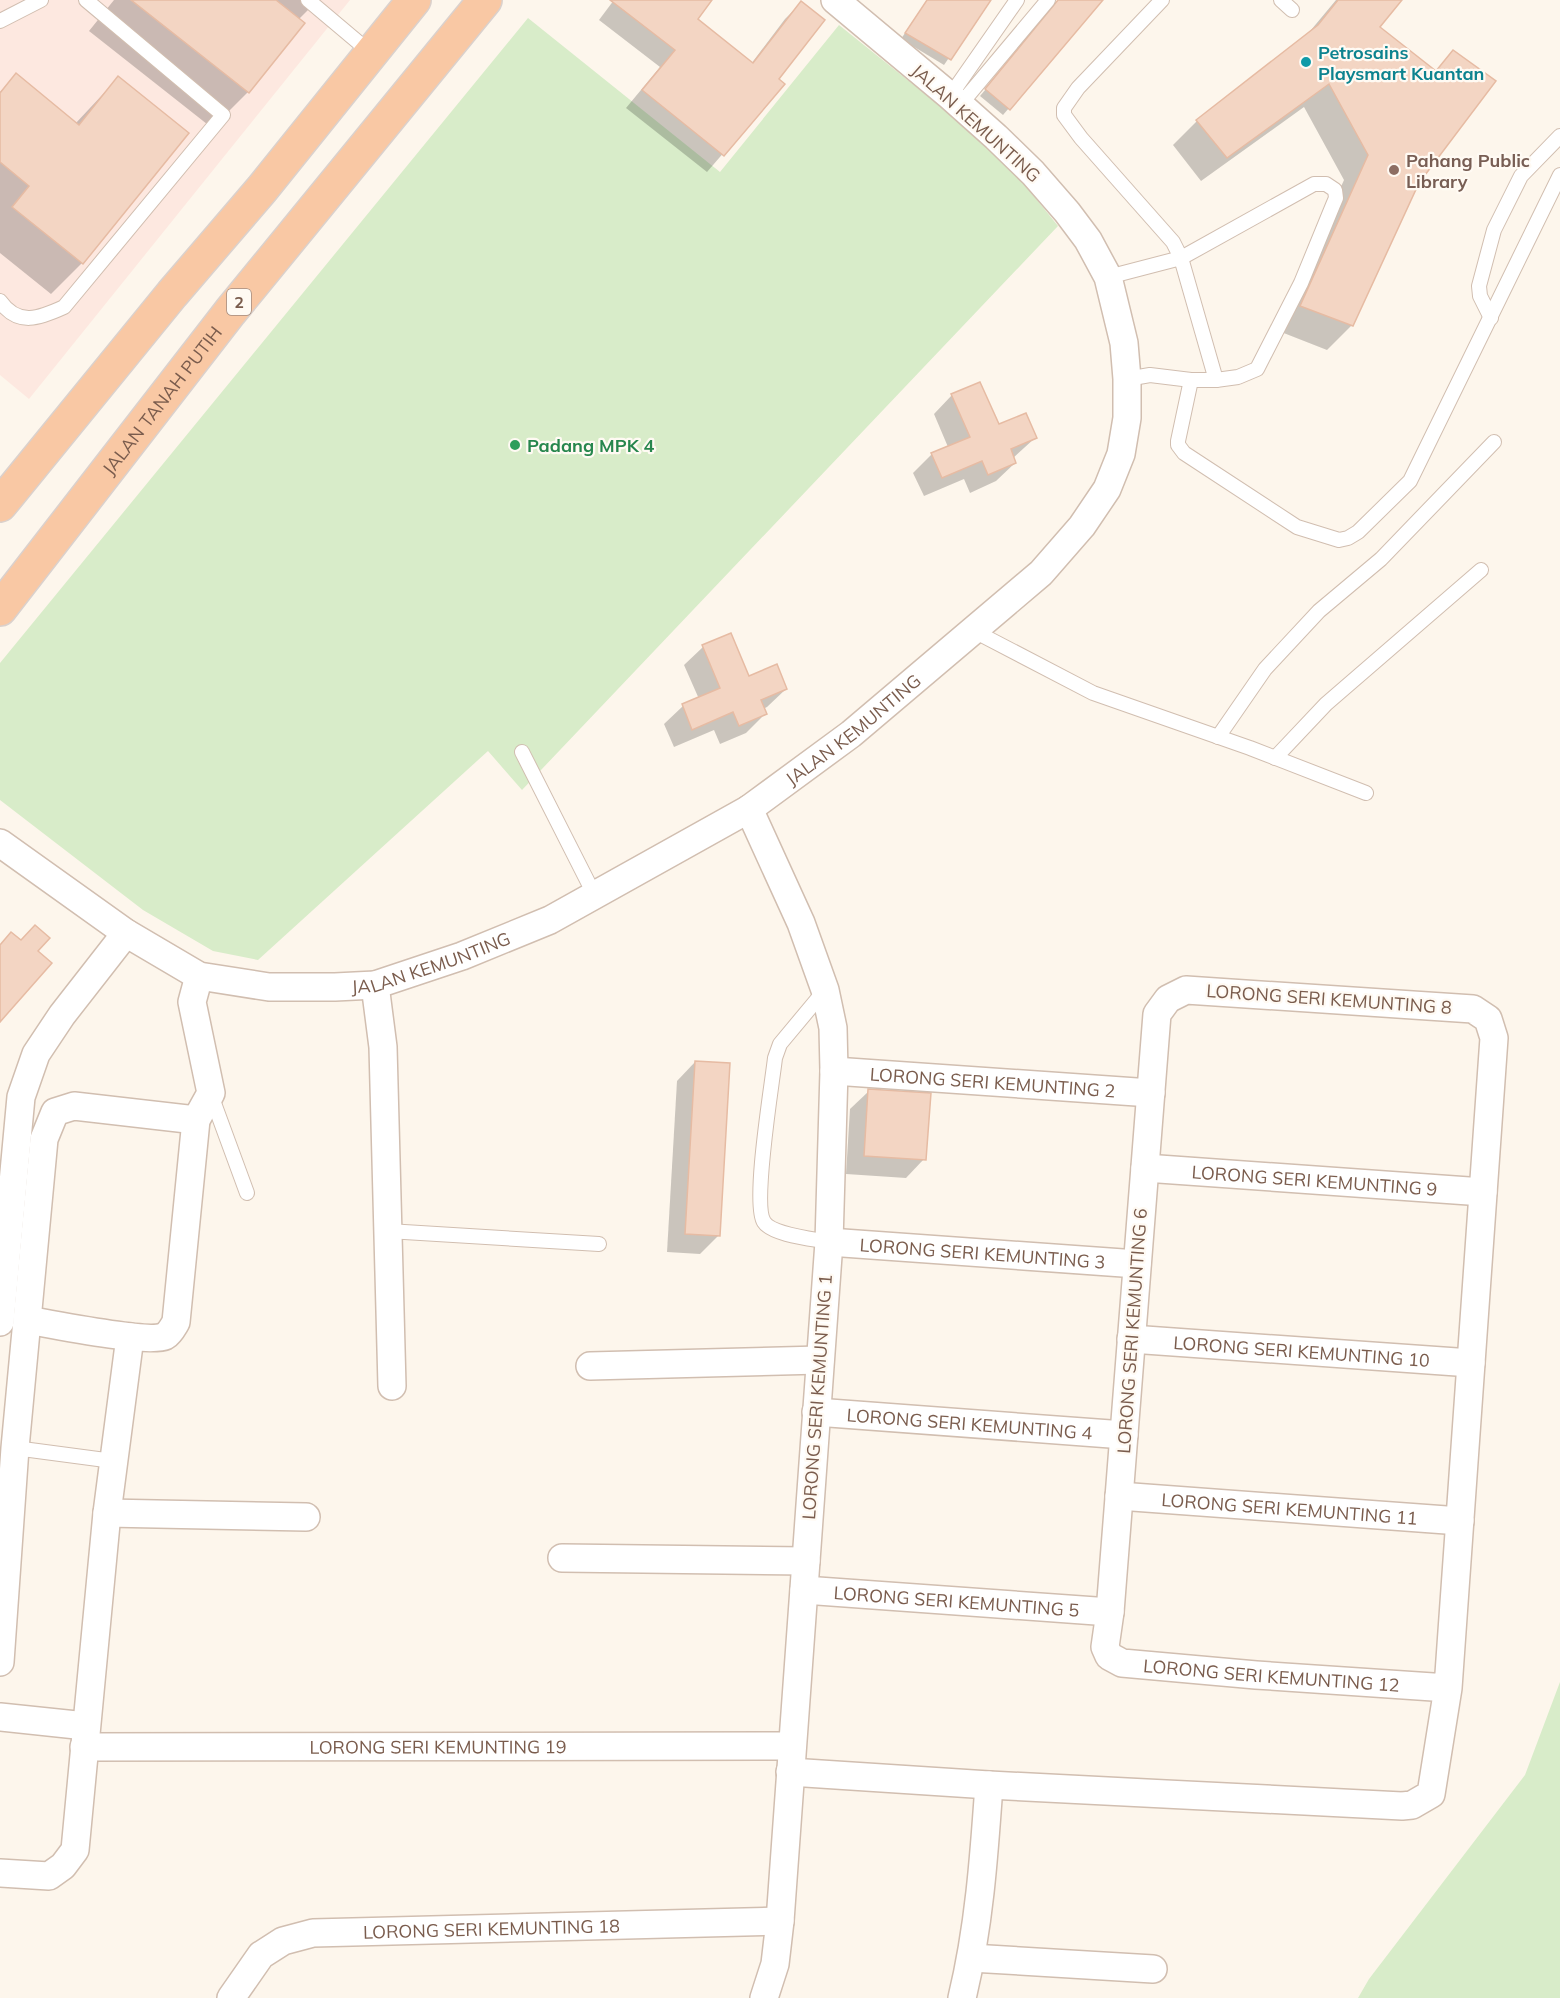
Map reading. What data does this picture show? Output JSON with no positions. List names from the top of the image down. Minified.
{"streets":{"highway":["2","JALAN TANAH PUTIH"],"street":["JALAN KEMUNTING","LORONG SERI KEMUNTING 8","LORONG SERI KEMUNTING 2","LORONG SERI KEMUNTING 9","LORONG SERI KEMUNTING 3","LORONG SERI KEMUNTING 6","LORONG SERI KEMUNTING 10","LORONG SERI KEMUNTING 1","LORONG SERI KEMUNTING 4","LORONG SERI KEMUNTING 11","LORONG SERI KEMUNTING 5","LORONG SERI KEMUNTING 12","LORONG SERI KEMUNTING 19","LORONG SERI KEMUNTING 18"]},"crossings":[["JALAN KEMUNTING","LORONG SERI KEMUNTING 1"],["LORONG SERI KEMUNTING 8","LORONG SERI KEMUNTING 9"],["LORONG SERI KEMUNTING 8","LORONG SERI KEMUNTING 6"],["LORONG SERI KEMUNTING 2","LORONG SERI KEMUNTING 6"],["LORONG SERI KEMUNTING 2","LORONG SERI KEMUNTING 1"],["LORONG SERI KEMUNTING 9","LORONG SERI KEMUNTING 6"],["LORONG SERI KEMUNTING 3","LORONG SERI KEMUNTING 6"],["LORONG SERI KEMUNTING 3","LORONG SERI KEMUNTING 1"],["LORONG SERI KEMUNTING 6","LORONG SERI KEMUNTING 10"],["LORONG SERI KEMUNTING 6","LORONG SERI KEMUNTING 4"],["LORONG SERI KEMUNTING 6","LORONG SERI KEMUNTING 11"],["LORONG SERI KEMUNTING 6","LORONG SERI KEMUNTING 5"],["LORONG SERI KEMUNTING 6","LORONG SERI KEMUNTING 12"],["LORONG SERI KEMUNTING 1","LORONG SERI KEMUNTING 4"],["LORONG SERI KEMUNTING 1","LORONG SERI KEMUNTING 5"],["LORONG SERI KEMUNTING 1","LORONG SERI KEMUNTING 19"],["LORONG SERI KEMUNTING 1","LORONG SERI KEMUNTING 18"],["LORONG SERI KEMUNTING 12","LORONG SERI KEMUNTING 19"]],"places":["Petrosains Playsmart Kuantan","Pahang Public Library","Padang MPK 4"]}
